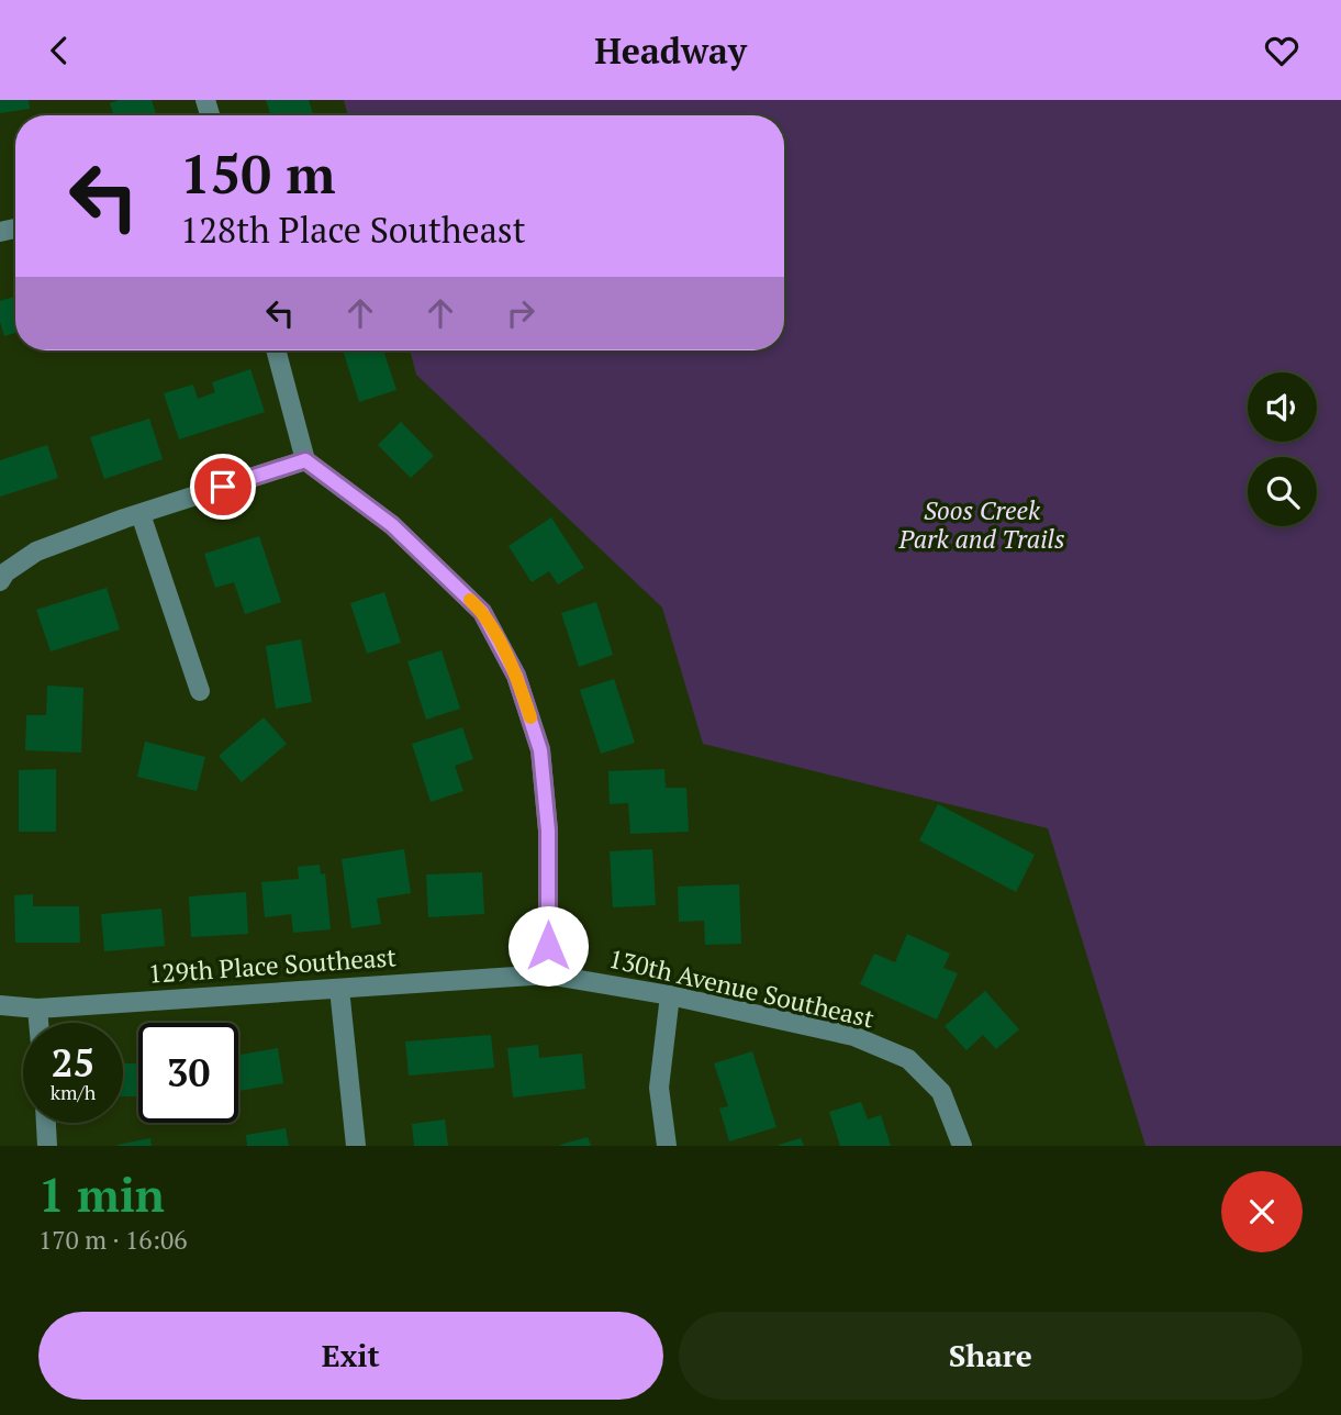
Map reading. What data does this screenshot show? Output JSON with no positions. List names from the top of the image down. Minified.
{"streets":{"street":["129th Place Southeast","130th Avenue Southeast"]},"crossings":[["129th Place Southeast","130th Avenue Southeast"]],"parks":["Soos Creek Park and Trails"],"page":{"header":"Headway","turn":["150 m","128th Place Southeast"],"speed":"25 km/h","limit":"30","heading":["1 min","170 m · 16:06"],"buttons":["Exit","Share"]}}
